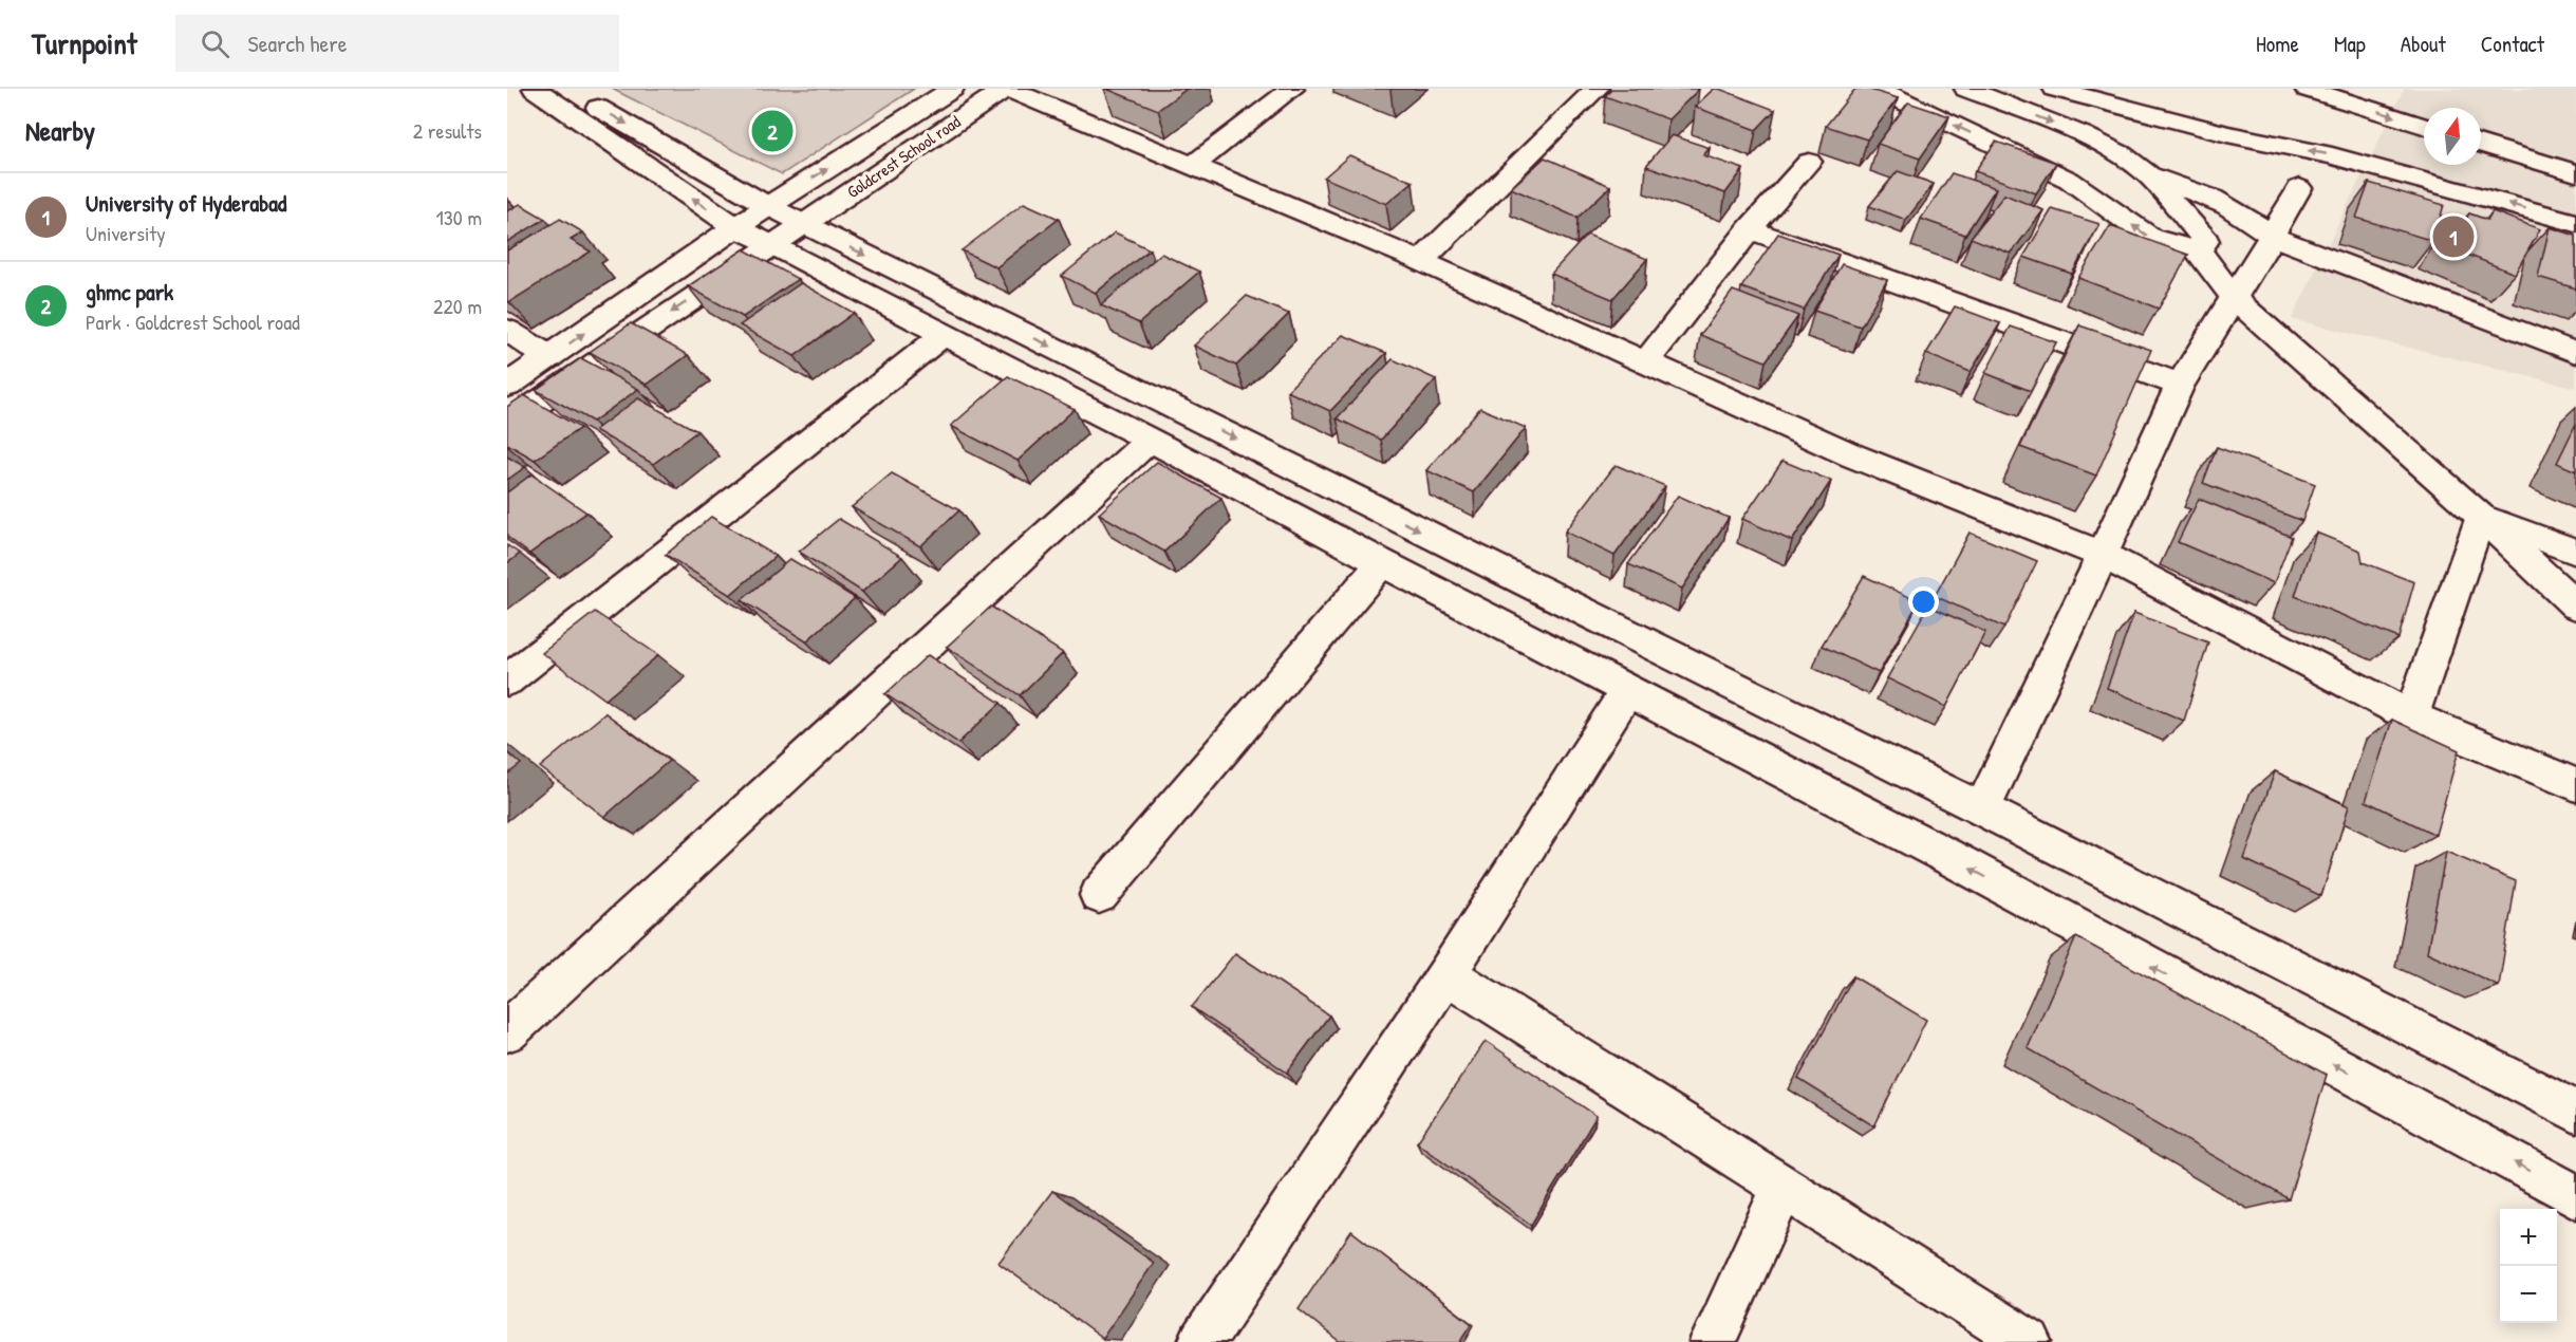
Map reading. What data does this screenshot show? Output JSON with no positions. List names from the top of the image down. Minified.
{"streets":{"street":["Goldcrest School road"]},"north":"top","page":{"header":"Turnpoint","search":"Search here","nav":["Home","Map","About","Contact"],"heading":["Nearby","2 results"],"pins":["2","1"],"list":[{"mark":"1","name":"University of Hyderabad","note":"University","value":"130 m"},{"mark":"2","name":"ghmc park","note":"Park · Goldcrest School road","value":"220 m"}],"map_buttons":["+","−"]}}
